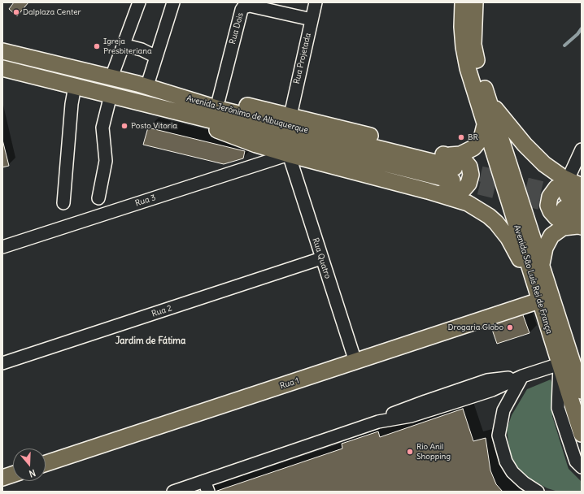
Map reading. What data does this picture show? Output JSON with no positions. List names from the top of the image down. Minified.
{"streets":{"main road":["Avenida Jerônimo de Albuquerque","Avenida São Luís Rei de França","Rua 1"],"street":["Rua Dois","Rua Projetada","Rua 3","Rua Quatro","Rua 2"]},"crossings":[["Rua Dois","Rua Projetada"],["Rua 3","Rua Quatro"],["Rua Quatro","Rua 2"],["Rua Quatro","Rua 1"],["Avenida São Luís Rei de França","Rua 1"]],"districts":["Jardim de Fátima"],"places":["Dalplaza Center","Igreja Presbiteriana","Posto Vitoria","BR","Drogaria Globo","Rio Anil Shopping"],"north":"bottom"}
